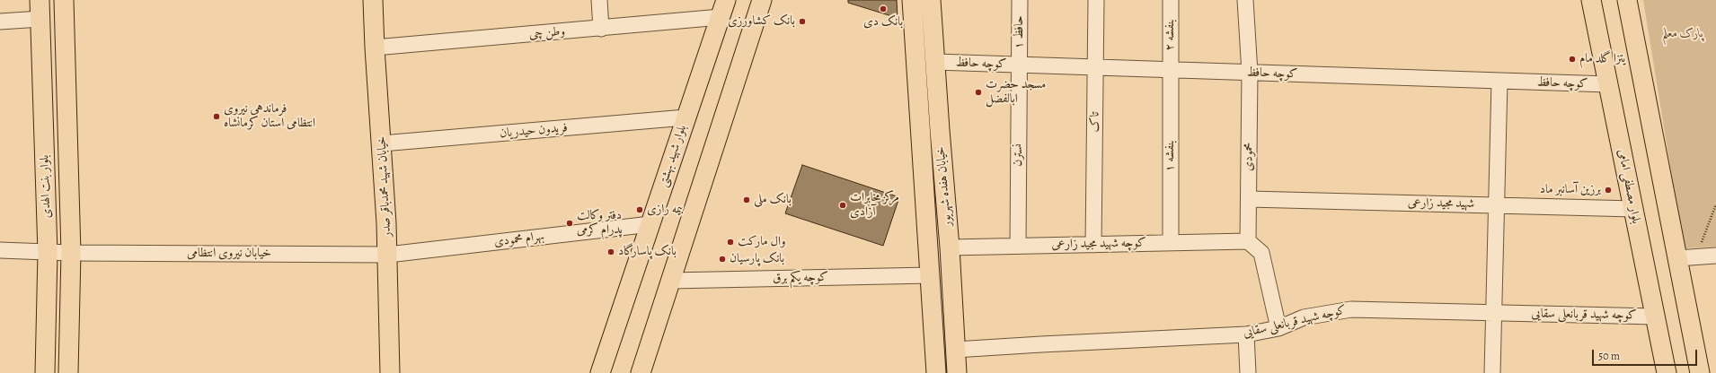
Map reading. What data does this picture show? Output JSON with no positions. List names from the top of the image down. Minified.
{"streets":{"main road":["بلوار شهید بهشتی","بلوار بنت الهدی","خیابان شهید محمدباقر صدر","خیابان هفده شهریور","بلوار مصطفی امامی"],"street":["حافظ ۱","وطن چی","بنفشه ۲","کوچه حافظ","تاک","فریدون حیدریان","نسترن","بنفشه ۱","محمودی","شهید مجید زارعی","بهرام محمودی","کوچه شهید مجید زارعی","خیابان نیروی انتظامی","کوچه یکم برق","کوچه شهید قربانعلی سقایی"]},"crossings":[["حافظ ۱","کوچه حافظ"],["حافظ ۱","نسترن"],["وطن چی","بلوار شهید بهشتی"],["وطن چی","خیابان شهید محمدباقر صدر"],["بنفشه ۲","کوچه حافظ"],["بنفشه ۲","بنفشه ۱"],["کوچه حافظ","تاک"],["کوچه حافظ","نسترن"],["کوچه حافظ","بنفشه ۱"],["کوچه حافظ","محمودی"],["کوچه حافظ","خیابان هفده شهریور"],["کوچه حافظ","بلوار مصطفی امامی"],["تاک","کوچه شهید مجید زارعی"],["فریدون حیدریان","بلوار شهید بهشتی"],["فریدون حیدریان","خیابان شهید محمدباقر صدر"],["نسترن","کوچه شهید مجید زارعی"],["بلوار شهید بهشتی","بهرام محمودی"],["بنفشه ۱","کوچه شهید مجید زارعی"],["محمودی","شهید مجید زارعی"],["محمودی","کوچه شهید مجید زارعی"],["بلوار بنت الهدی","خیابان نیروی انتظامی"],["خیابان شهید محمدباقر صدر","بهرام محمودی"],["خیابان شهید محمدباقر صدر","خیابان نیروی انتظامی"],["خیابان هفده شهریور","کوچه شهید مجید زارعی"],["خیابان هفده شهریور","کوچه یکم برق"],["خیابان هفده شهریور","کوچه شهید قربانعلی سقایی"],["بلوار مصطفی امامی","شهید مجید زارعی"],["بلوار مصطفی امامی","کوچه شهید قربانعلی سقایی"],["بهرام محمودی","خیابان نیروی انتظامی"]],"parks":["پارک معلم"],"places":["بانک دی","بانک کشاورزی","یتزا گلد مام","مسجد حضرت ابالفضل","فرماندهی نیروی انتظامی استان کرمانشاه","برزین آسانبر ماد","بانک ملی","مرکز مخابرات آزادی","بیمه رازی","دفتر وکالت پدرام کرمی","وال مارکت","بانک پاسارگاد","بانک پارسیان"],"scale_bar":"50 m"}
